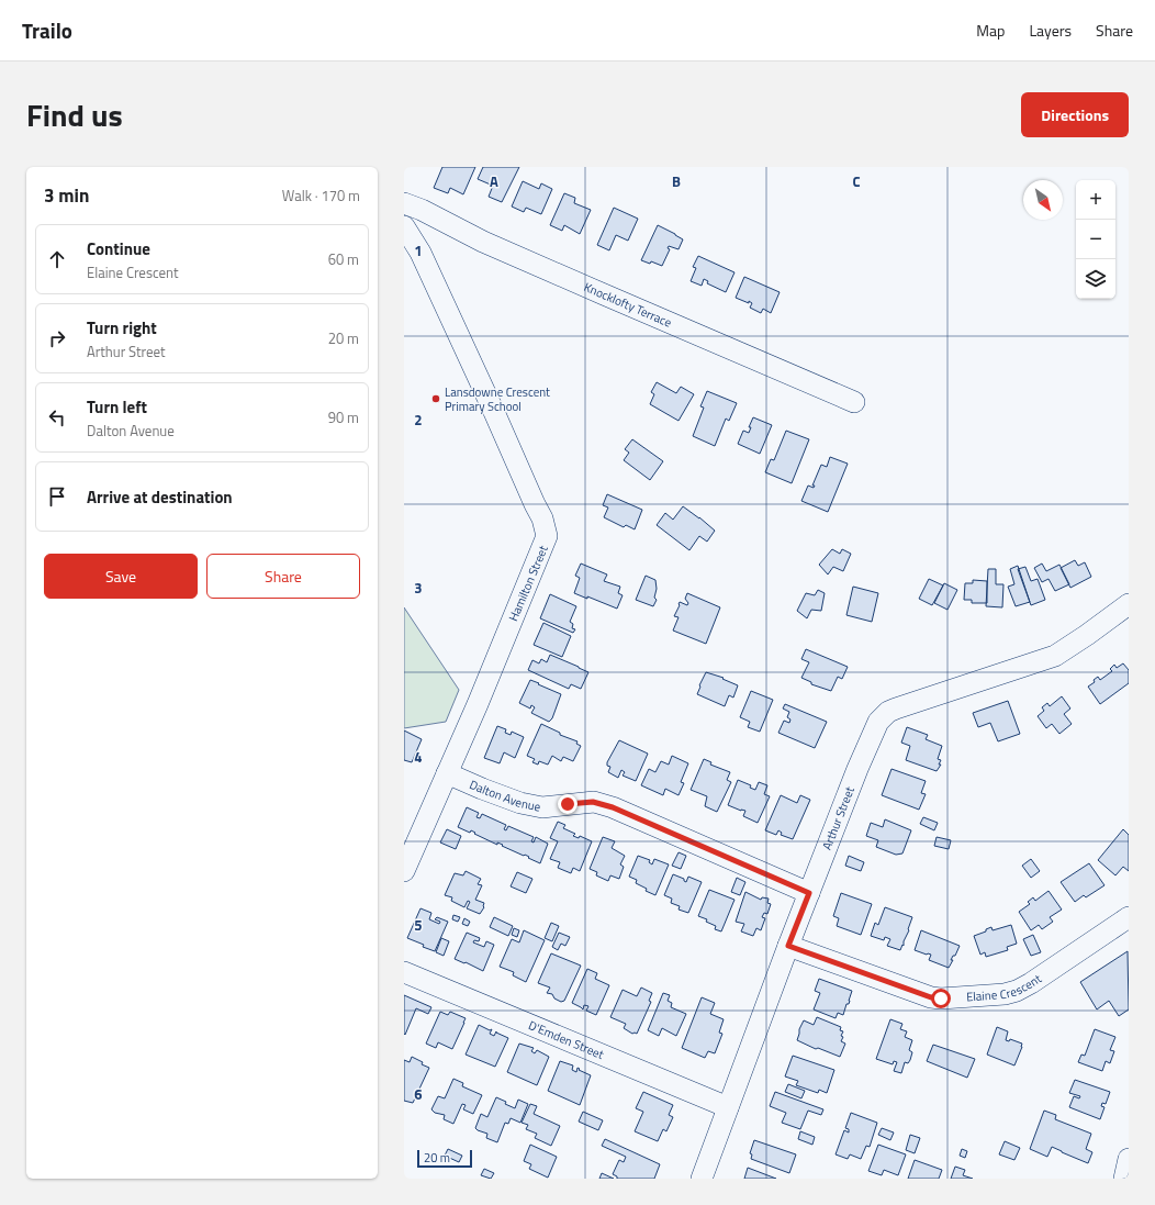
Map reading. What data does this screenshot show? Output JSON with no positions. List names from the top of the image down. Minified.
{"streets":{"street":["Knocklofty Terrace","Hamilton Street","Dalton Avenue","Arthur Street","Elaine Crescent","D'Emden Street"]},"crossings":[["Hamilton Street","Dalton Avenue"],["Dalton Avenue","Arthur Street"],["Arthur Street","Elaine Crescent"],["Arthur Street","D'Emden Street"]],"places":["Lansdowne Crescent Primary School"],"scale_bar":"20 m","north":"bottom right","page":{"header":"Trailo","nav":["Map","Layers","Share"],"title":"Find us","buttons":["Directions",["Save","Share"]],"heading":["3 min","Walk · 170 m"],"map_buttons":["+","−"],"list":[["Continue","Elaine Crescent","60 m"],["Turn right","Arthur Street","20 m"],["Turn left","Dalton Avenue","90 m"],"Arrive at destination"],"scale":"20 m"},"grid":{"columns":["A","B","C"],"rows":["1","2","3","4","5","6"]}}
